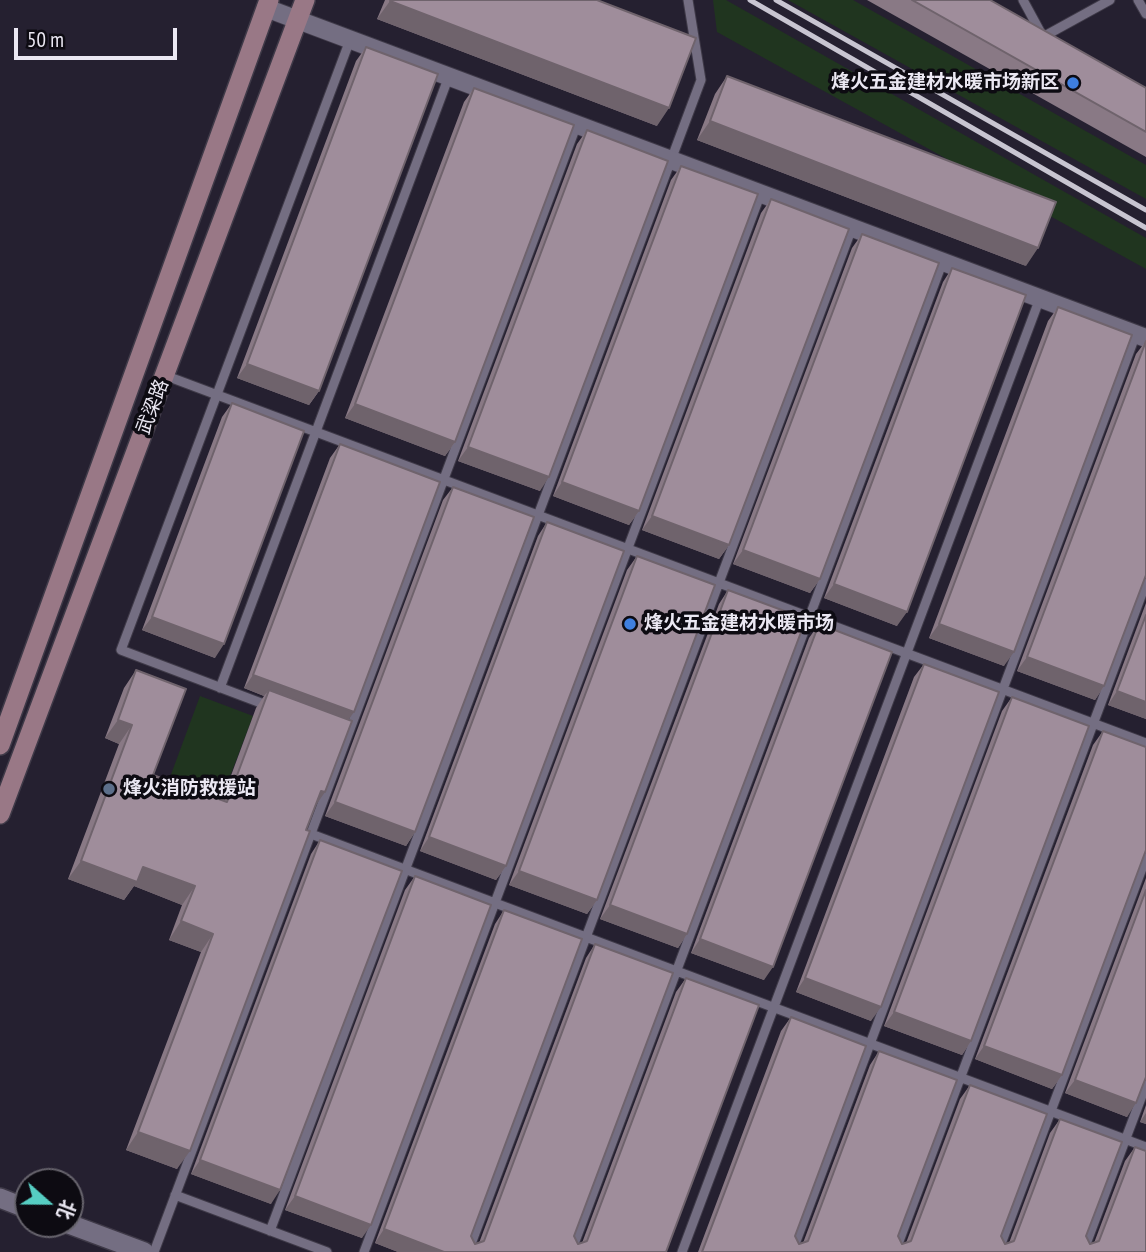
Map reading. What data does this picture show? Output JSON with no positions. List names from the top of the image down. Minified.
{"streets":{"main road":["武梁路"]},"places":["烽火五金建材水暖市场新区","烽火五金建材水暖市场","烽火消防救援站"],"scale_bar":"50 m","north":"right"}
